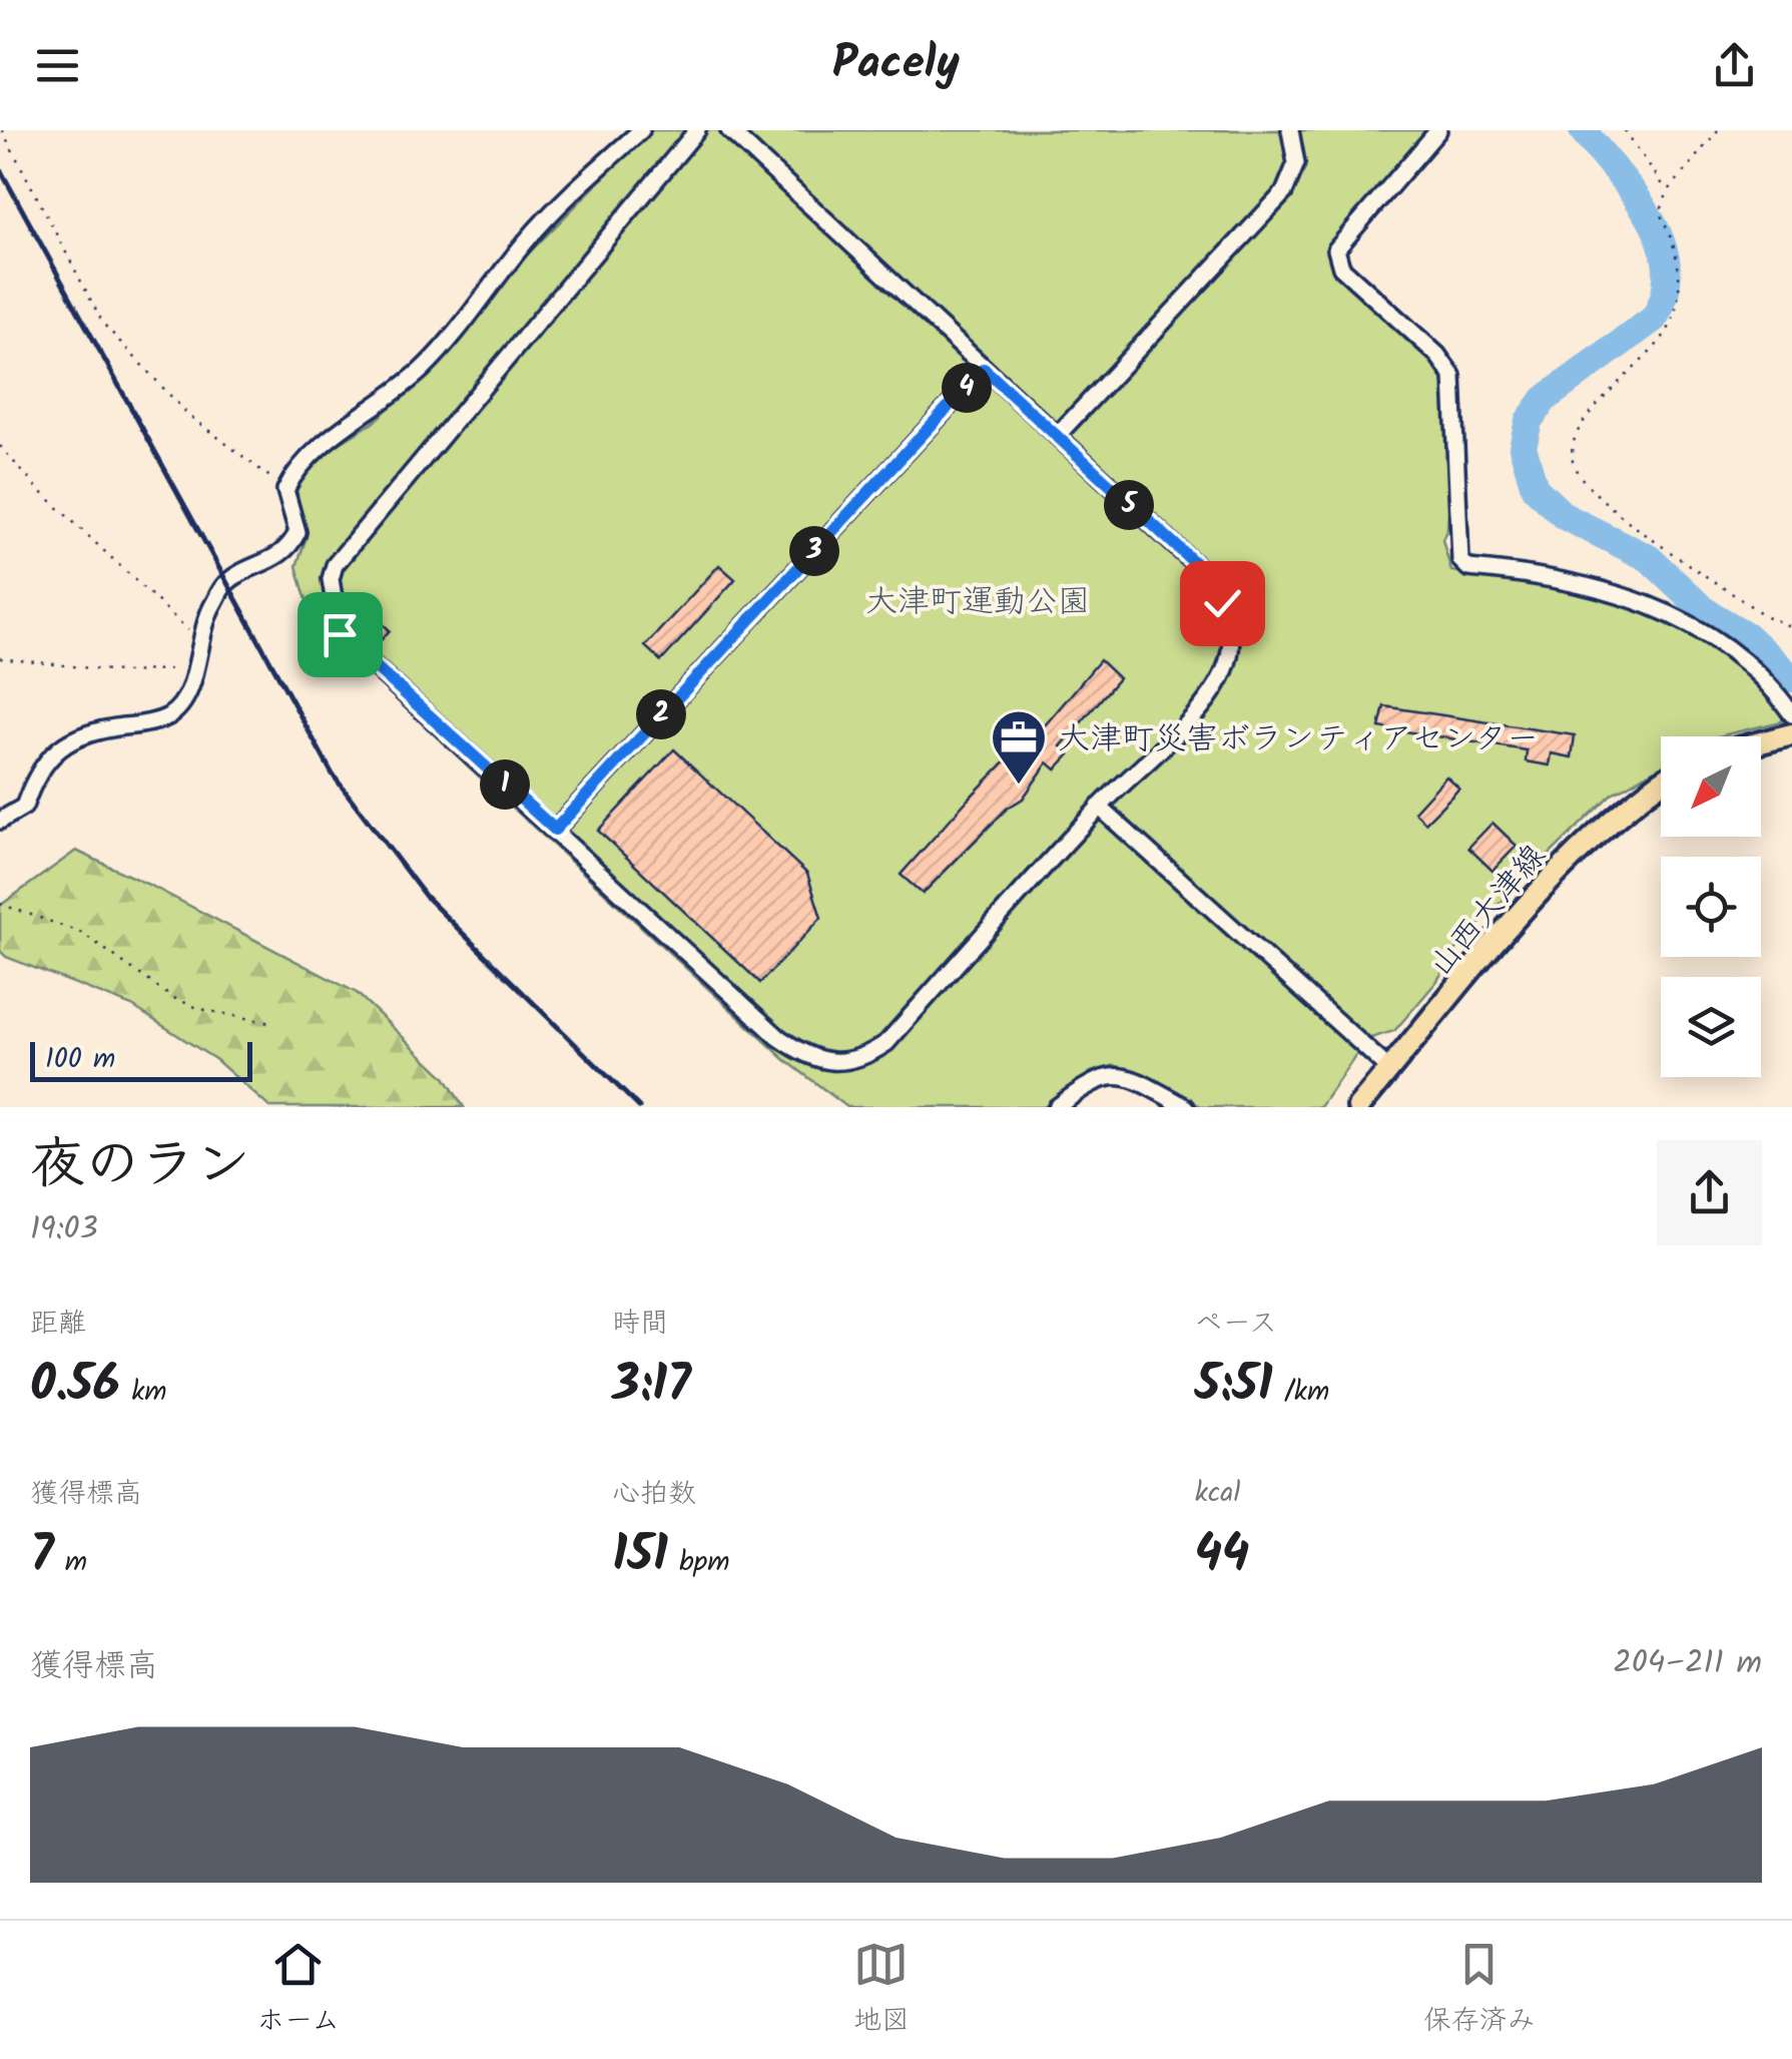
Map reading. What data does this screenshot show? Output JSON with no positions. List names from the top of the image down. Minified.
{"streets":{"main road":["山西大津線"]},"parks":["大津町運動公園"],"places":{"office":["大津町災害ボランティアセンター"]},"scale_bar":"100 m","north":"bottom left","page":{"header":"Pacely","pins":["4","5","3","2","1"],"scale":"100 m","heading":["夜のラン","19:03"],"stats":[["距離","0.56 km"],["時間","3:17"],["ペース","5:51 /km"],["獲得標高","7 m"],["心拍数","151 bpm"],["kcal","44"]],"chart":["獲得標高","204–211 m"],"tabs":["ホーム","地図","保存済み"]}}
